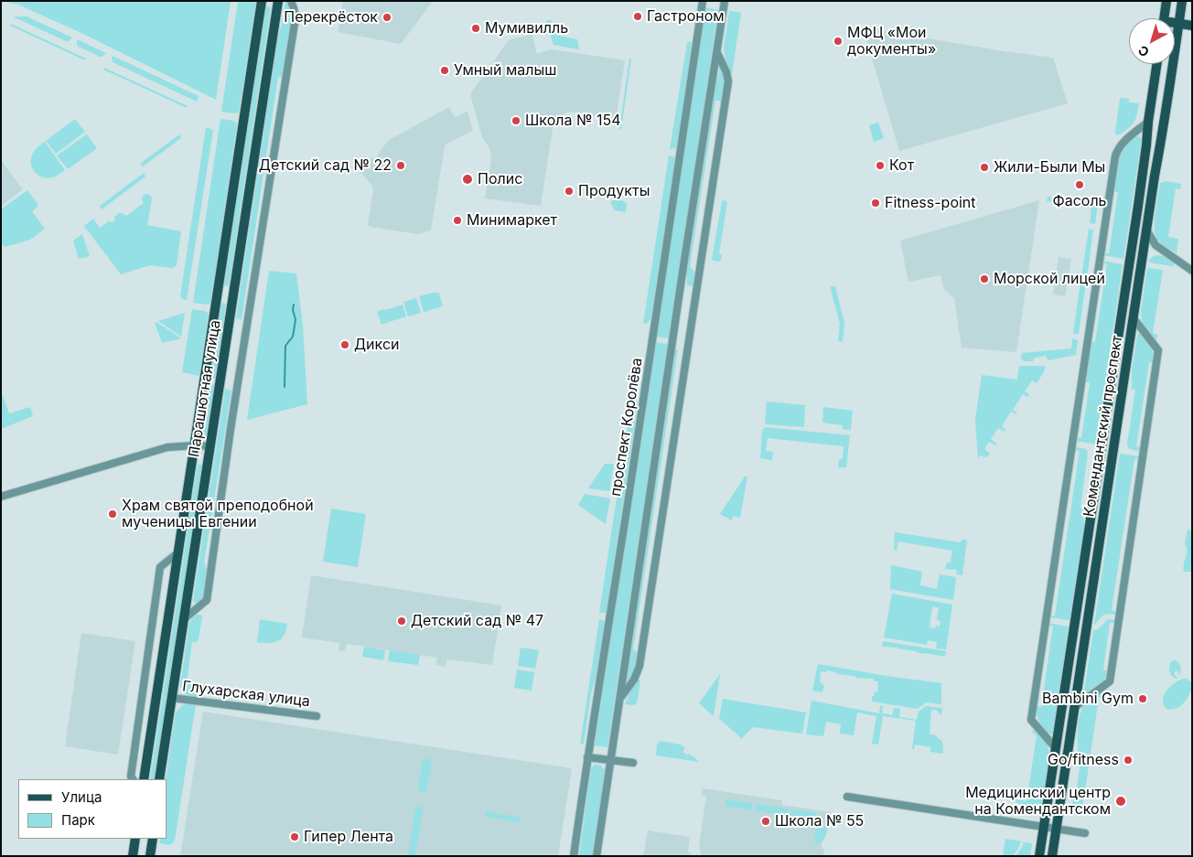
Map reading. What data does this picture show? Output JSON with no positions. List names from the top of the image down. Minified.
{"streets":{"main road":["Парашютная улица","Комендантский проспект"],"street":["проспект Королёва","Глухарская улица"]},"crossings":[["Парашютная улица","Глухарская улица"]],"places":["Гастроном","Перекрёсток","Мумивилль","МФЦ «Мои документы»","Умный малыш","Школа № 154","Детский сад № 22","Кот","Жили-Были Мы","Полис","Фасоль","Продукты","Fitness-point","Минимаркет","Морской лицей","Дикси","Храм святой преподобной мученицы Евгении","Детский сад № 47","Bambini Gym","Go/fitness","Медицинский центр на Комендантском","Школа № 55","Гипер Лента"],"legend":["Улица","Парк"],"north":"bottom left"}
